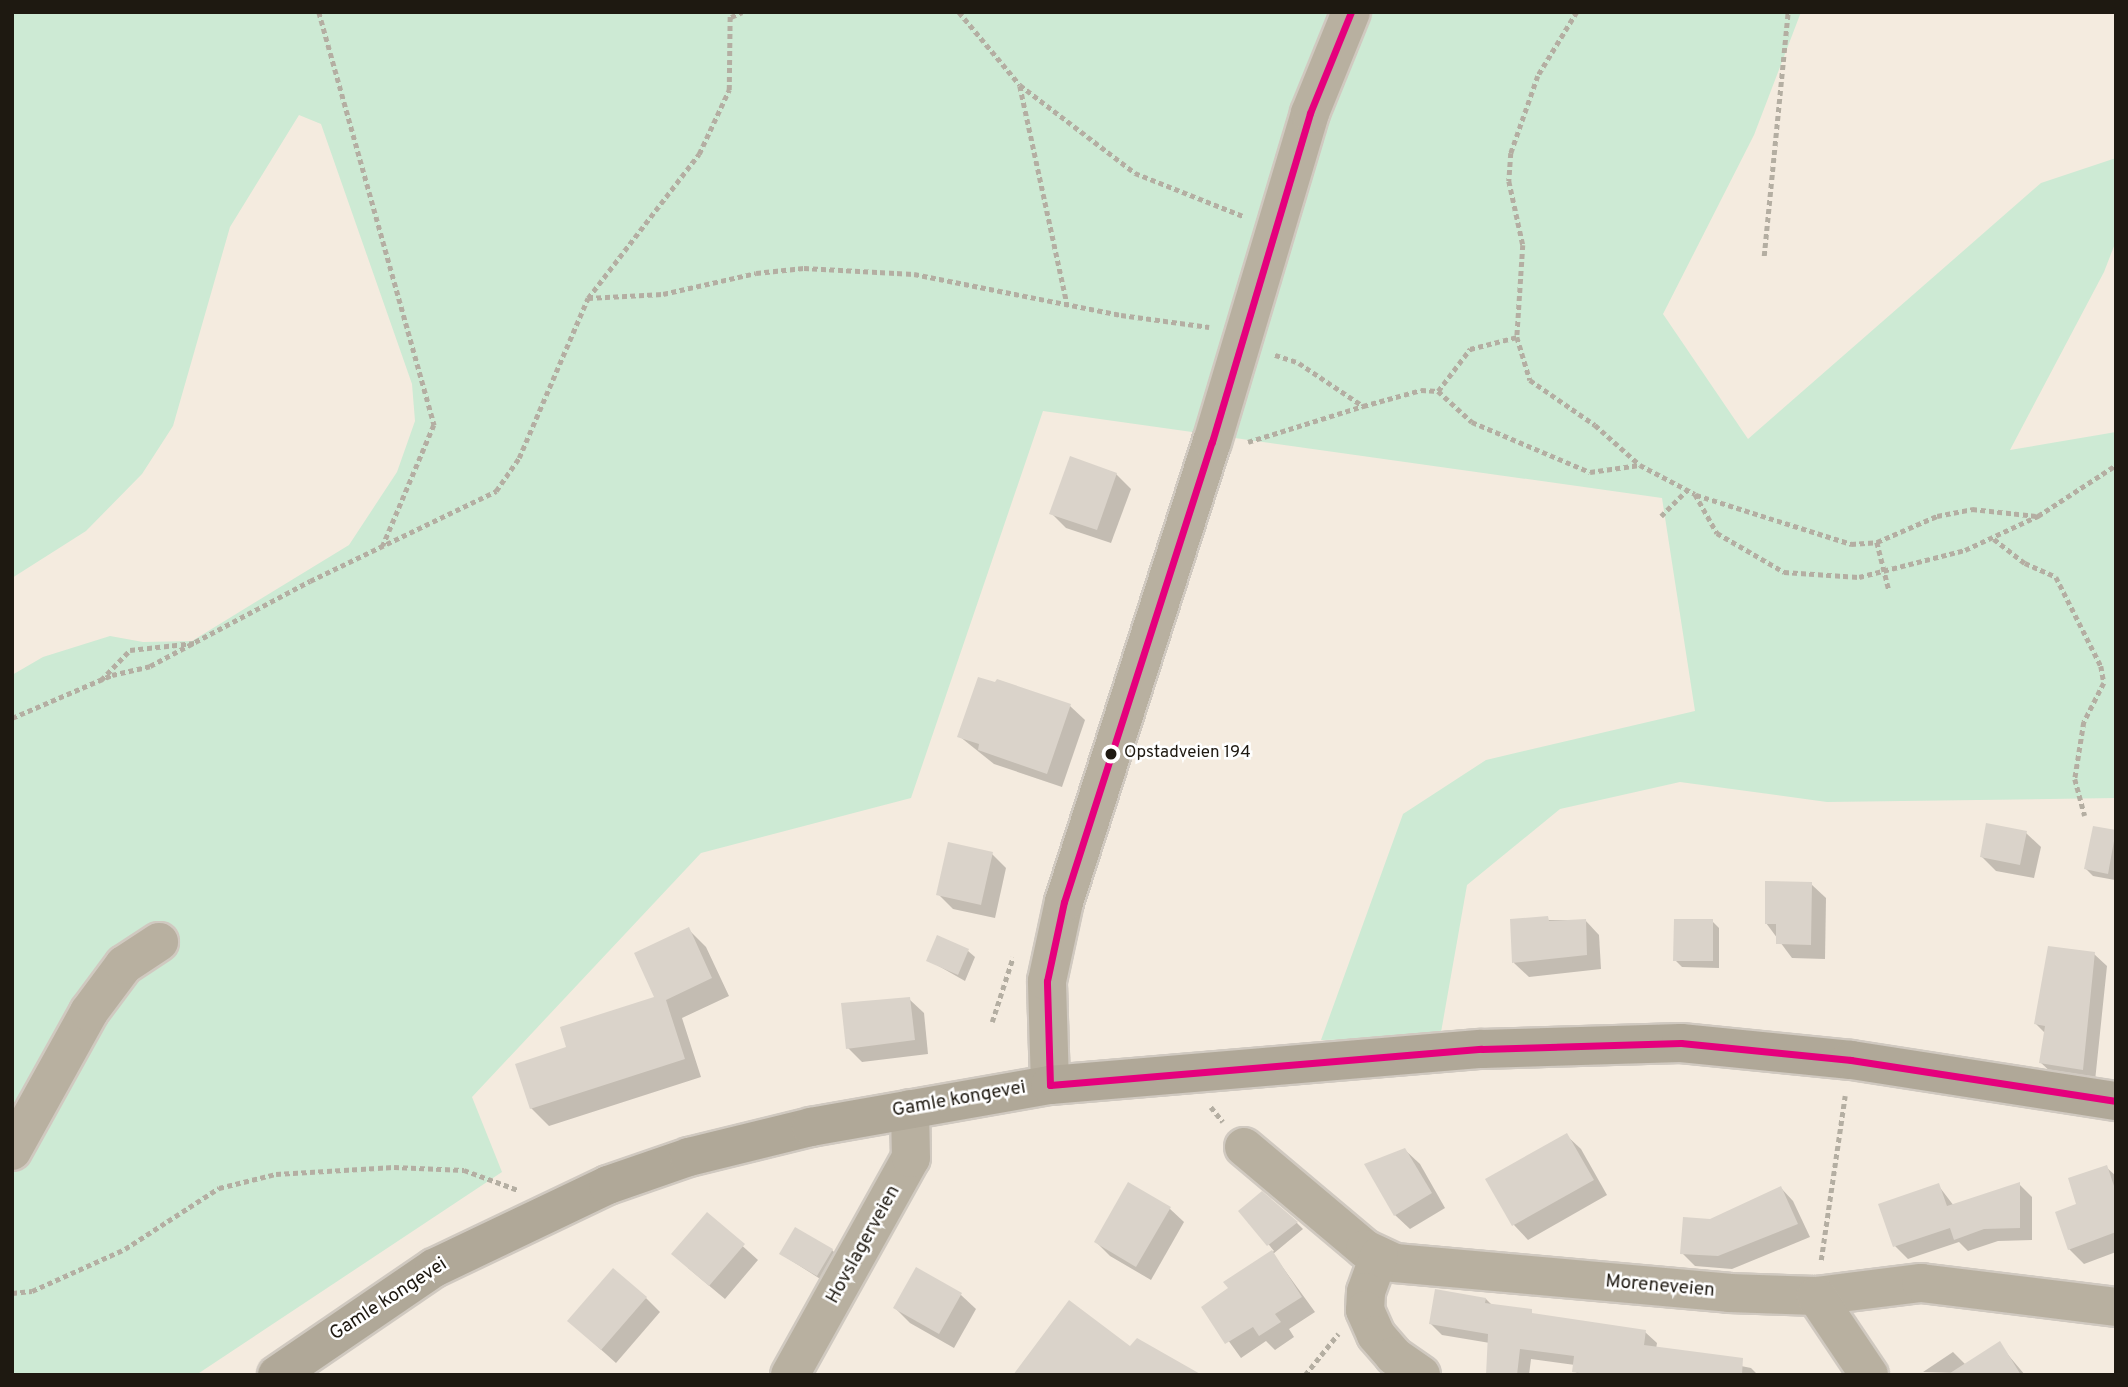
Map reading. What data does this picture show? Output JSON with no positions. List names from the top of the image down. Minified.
{"streets":{"main road":["Gamle kongevei"],"street":["Hovslagerveien","Moreneveien"]},"crossings":[["Gamle kongevei","Hovslagerveien"]],"places":["Opstadveien 194"]}
